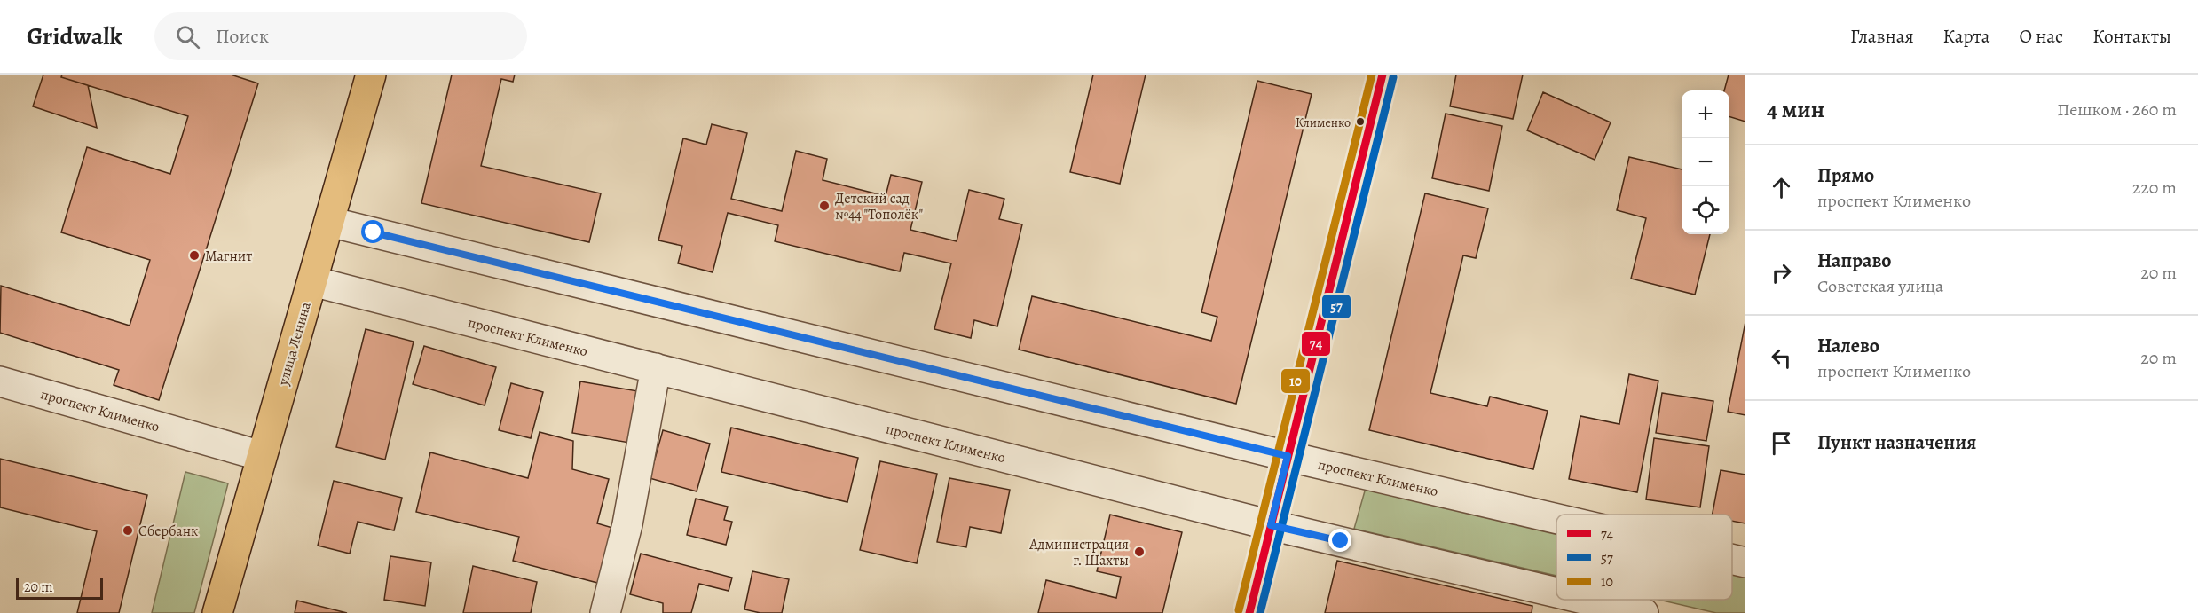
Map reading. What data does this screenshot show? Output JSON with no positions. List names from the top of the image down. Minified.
{"streets":{"main road":["улица Ленина"],"street":["проспект Клименко"]},"crossings":[["проспект Клименко","улица Ленина"]],"places":["Клименко","Детский сад №44 \"Тополёк\"","Магнит","Сбербанк","Администрация г. Шахты"],"lines":["transit line 74","transit line 10","transit line 57"],"legend":["74","57","10"],"scale_bar":"20 m","page":{"header":"Gridwalk","search":"Поиск","nav":["Главная","Карта","О нас","Контакты"],"heading":["4 мин","Пешком · 260 m"],"map_buttons":["+","−"],"list":[["Прямо","проспект Клименко","220 m"],["Направо","Советская улица","20 m"],["Налево","проспект Клименко","20 m"],"Пункт назначения"],"scale":"20 m"}}
